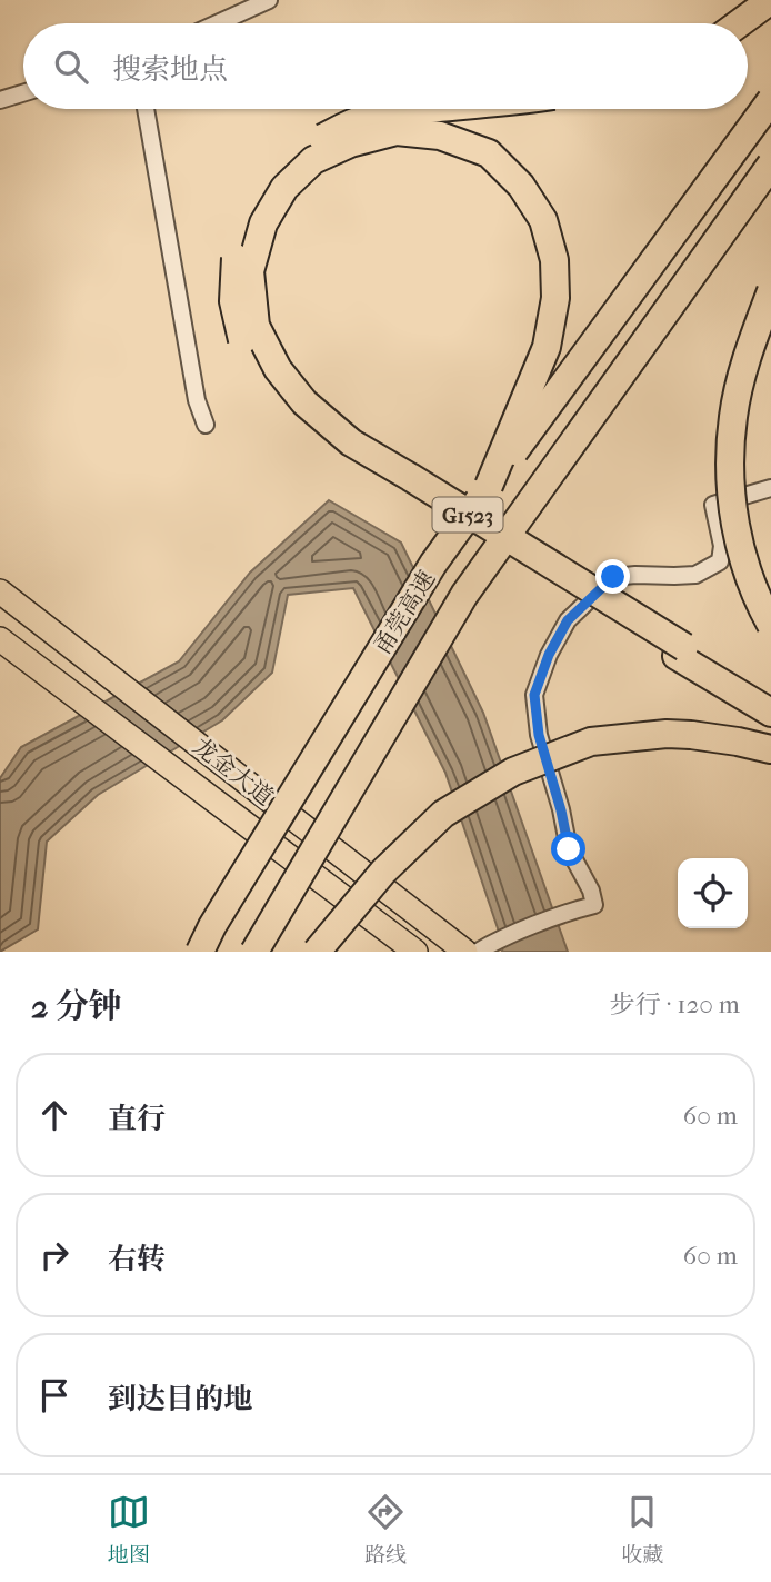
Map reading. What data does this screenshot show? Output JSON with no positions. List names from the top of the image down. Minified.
{"streets":{"highway":["G1523","甬莞高速"],"main road":["龙金大道"]},"page":{"search":"搜索地点","heading":["2 分钟","步行 · 120 m"],"list":[["直行","60 m"],["右转","60 m"],"到达目的地"],"nav":["地图","路线","收藏"]}}
